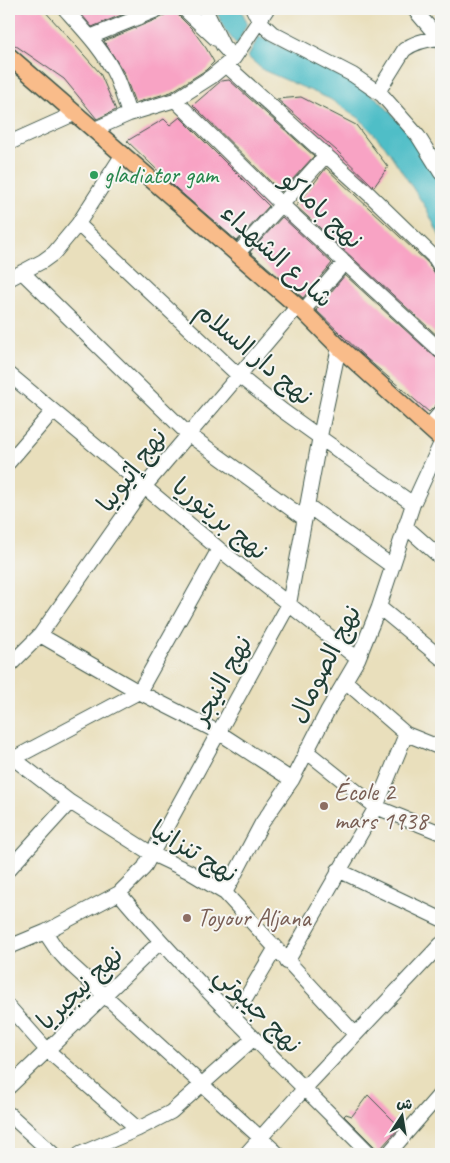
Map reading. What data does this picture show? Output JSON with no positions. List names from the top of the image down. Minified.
{"streets":{"main road":["شارع الشهداء"],"street":["نهج باماكو","نهج دار السلام","نهج إثيوبيا","نهج بريتوريا","نهج الصومال","نهج النيجر","نهج تنزانيا","نهج نيجيريا","نهج جيبوتي"]},"crossings":[["نهج باماكو","نهج إثيوبيا"],["شارع الشهداء","نهج إثيوبيا"],["شارع الشهداء","نهج النيجر"],["نهج دار السلام","نهج إثيوبيا"],["نهج دار السلام","نهج الصومال"],["نهج دار السلام","نهج النيجر"],["نهج إثيوبيا","نهج بريتوريا"],["نهج بريتوريا","نهج الصومال"],["نهج بريتوريا","نهج النيجر"],["نهج الصومال","نهج تنزانيا"],["نهج النيجر","نهج تنزانيا"],["نهج النيجر","نهج جيبوتي"],["نهج نيجيريا","نهج جيبوتي"]],"places":["gladiator gam","École 2 mars 1938","Toyour Aljana"],"north":"top"}
